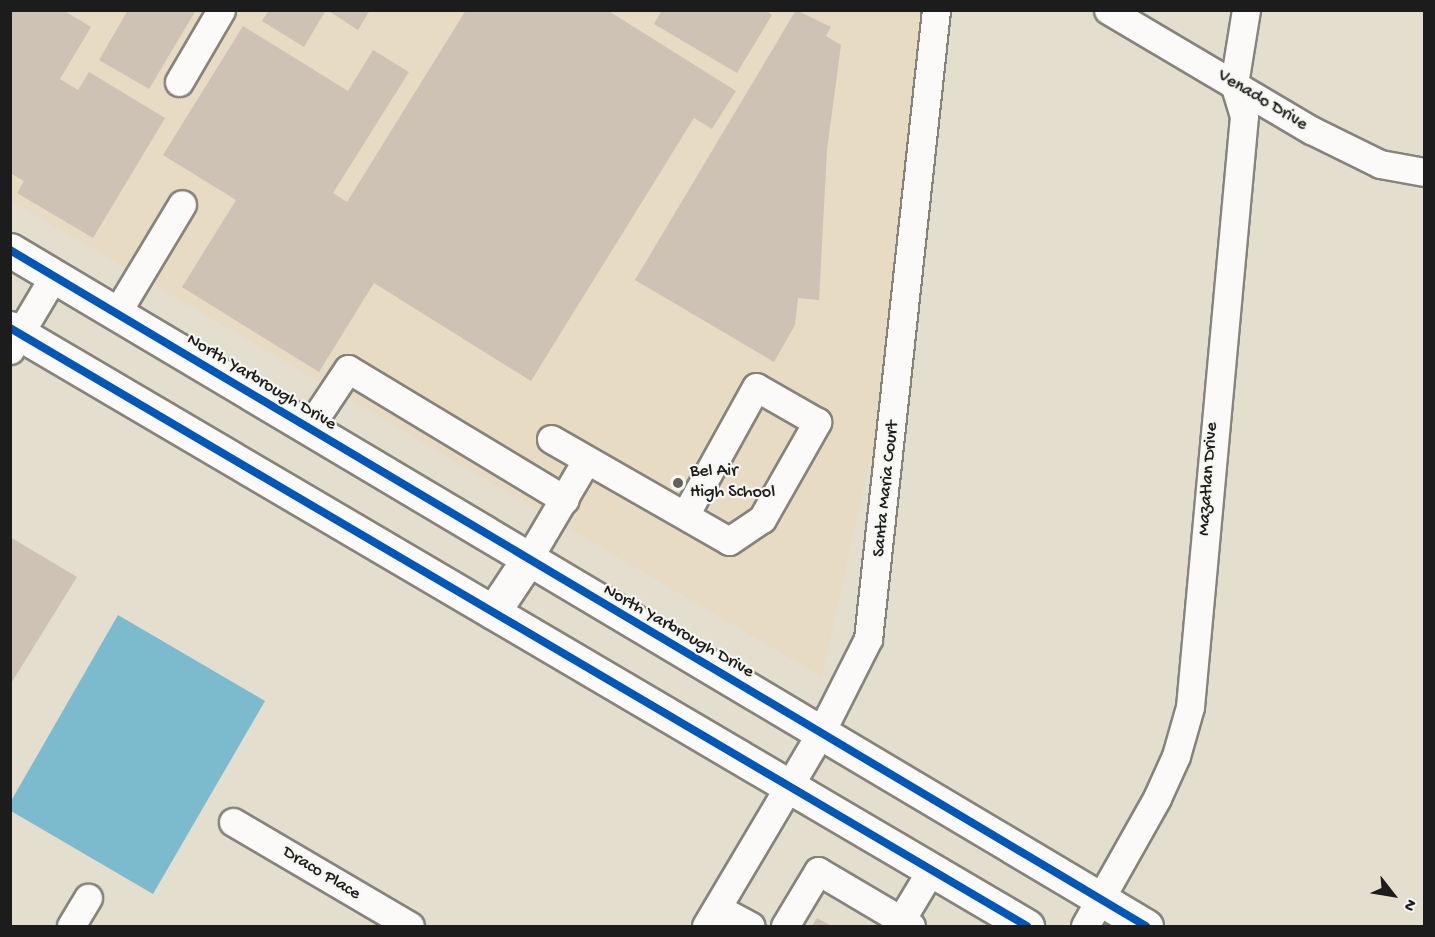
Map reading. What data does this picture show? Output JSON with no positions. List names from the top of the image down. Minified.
{"streets":{"main road":["North Yarbrough Drive"],"street":["Venado Drive","Mazatlan Drive","Santa Maria Court","Draco Place"]},"crossings":[["Venado Drive","Mazatlan Drive"],["North Yarbrough Drive","Mazatlan Drive"],["North Yarbrough Drive","Santa Maria Court"]],"places":["Bel Air High School"],"north":"bottom right"}
